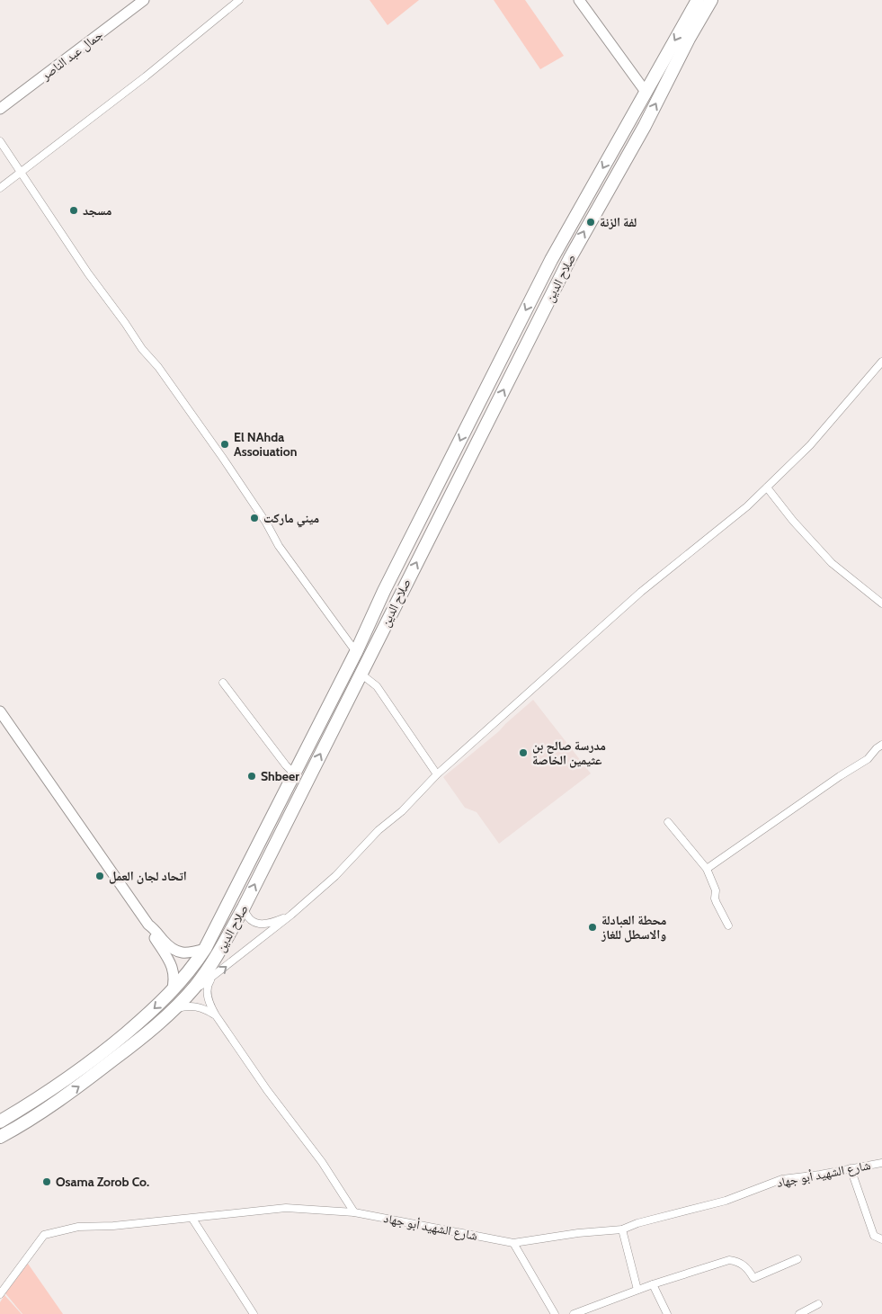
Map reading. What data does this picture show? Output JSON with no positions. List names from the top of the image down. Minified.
{"streets":{"highway":["صلاح الدين"],"main road":["جمال عبد الناصر"],"street":["شارع الشهيد أبو جهاد"]},"places":["مسجد","لفة الزنة","El NAhda Assoiuation","ميني ماركت","مدرسة صالح بن عثيمين الخاصة","Shbeer","اتحاد لجان العمل","محطة العبادلة والاسطل للغاز","Osama Zorob Co."]}
